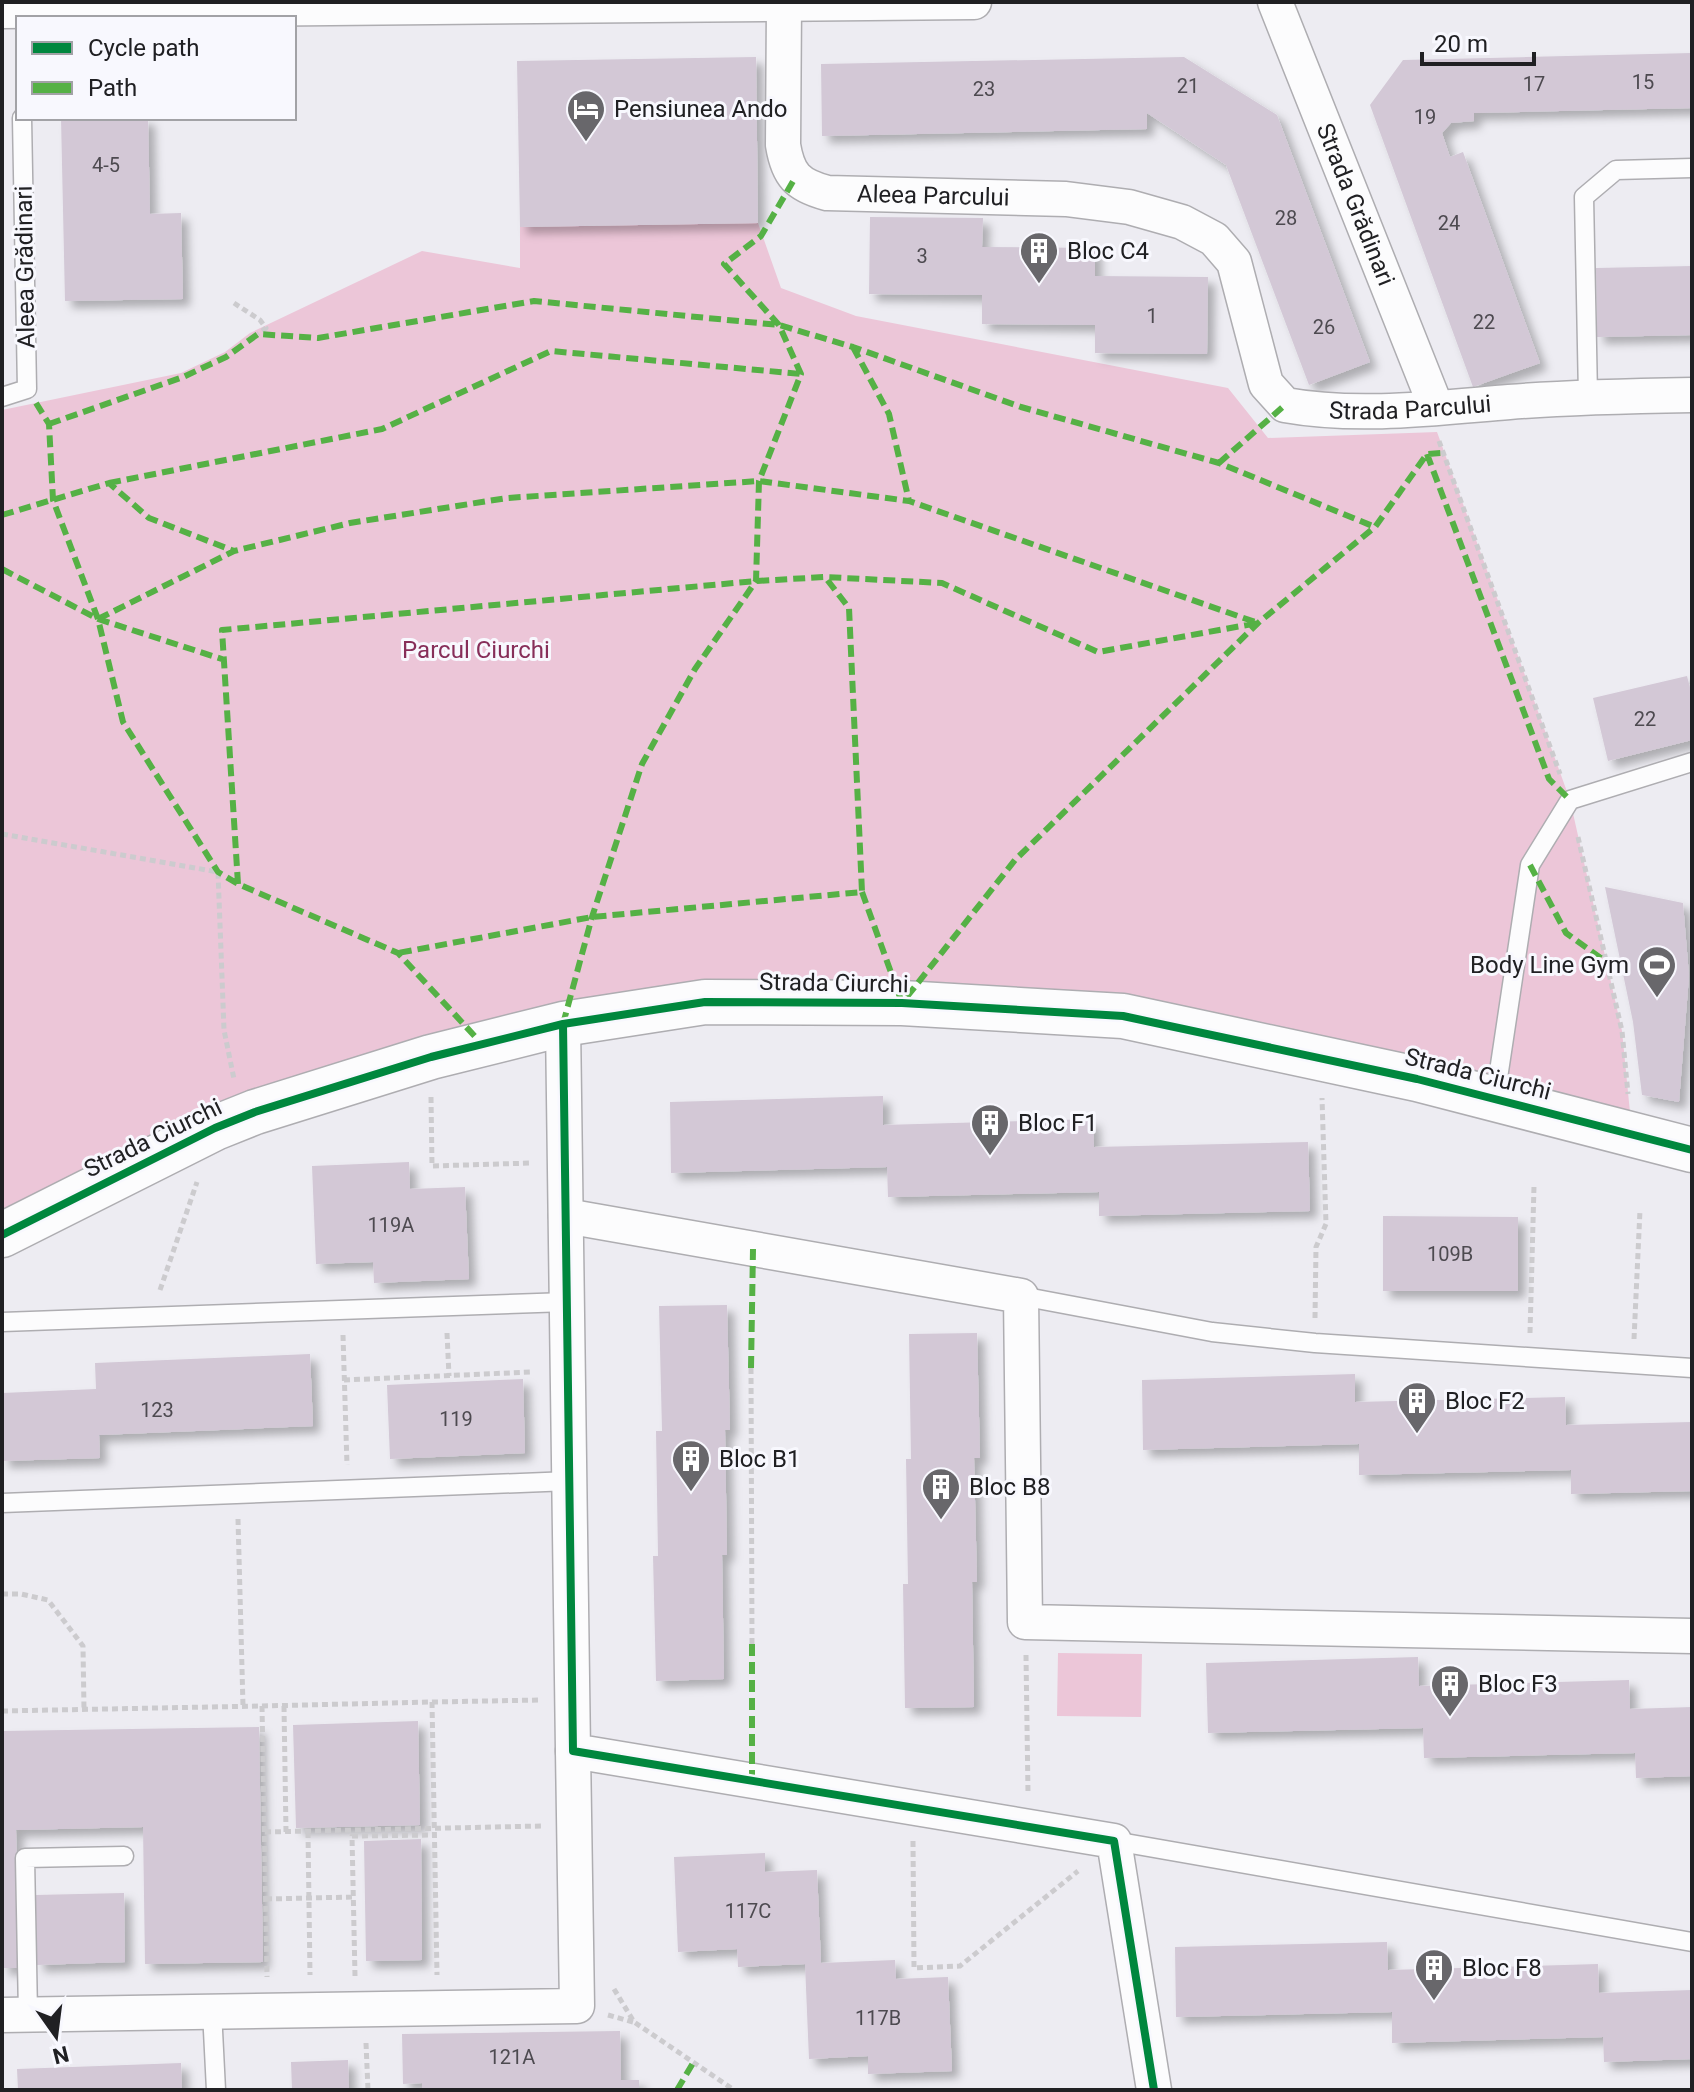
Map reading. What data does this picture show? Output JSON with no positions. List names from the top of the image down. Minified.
{"streets":{"street":["Aleea Parcului","Strada Grădinari","Strada Parcului","Strada Ciurchi"],"lane":["Aleea Grădinari"]},"crossings":[["Aleea Parcului","Strada Parcului"],["Strada Grădinari","Strada Parcului"]],"parks":["Parcul Ciurchi"],"places":{"hotel":["Pensiunea Ando"],"building":["Bloc C4","Bloc F1","Bloc F2","Bloc B1","Bloc B8","Bloc F3","Bloc F8"],"sports":["Body Line Gym"]},"house_numbers":["15","17","21","23","19","4-5","28","24","3","1","22","26","22","119A","109B","123","119","117C","117B","121A"],"legend":["Cycle path","Path"],"scale_bar":"20 m","north":"bottom"}
